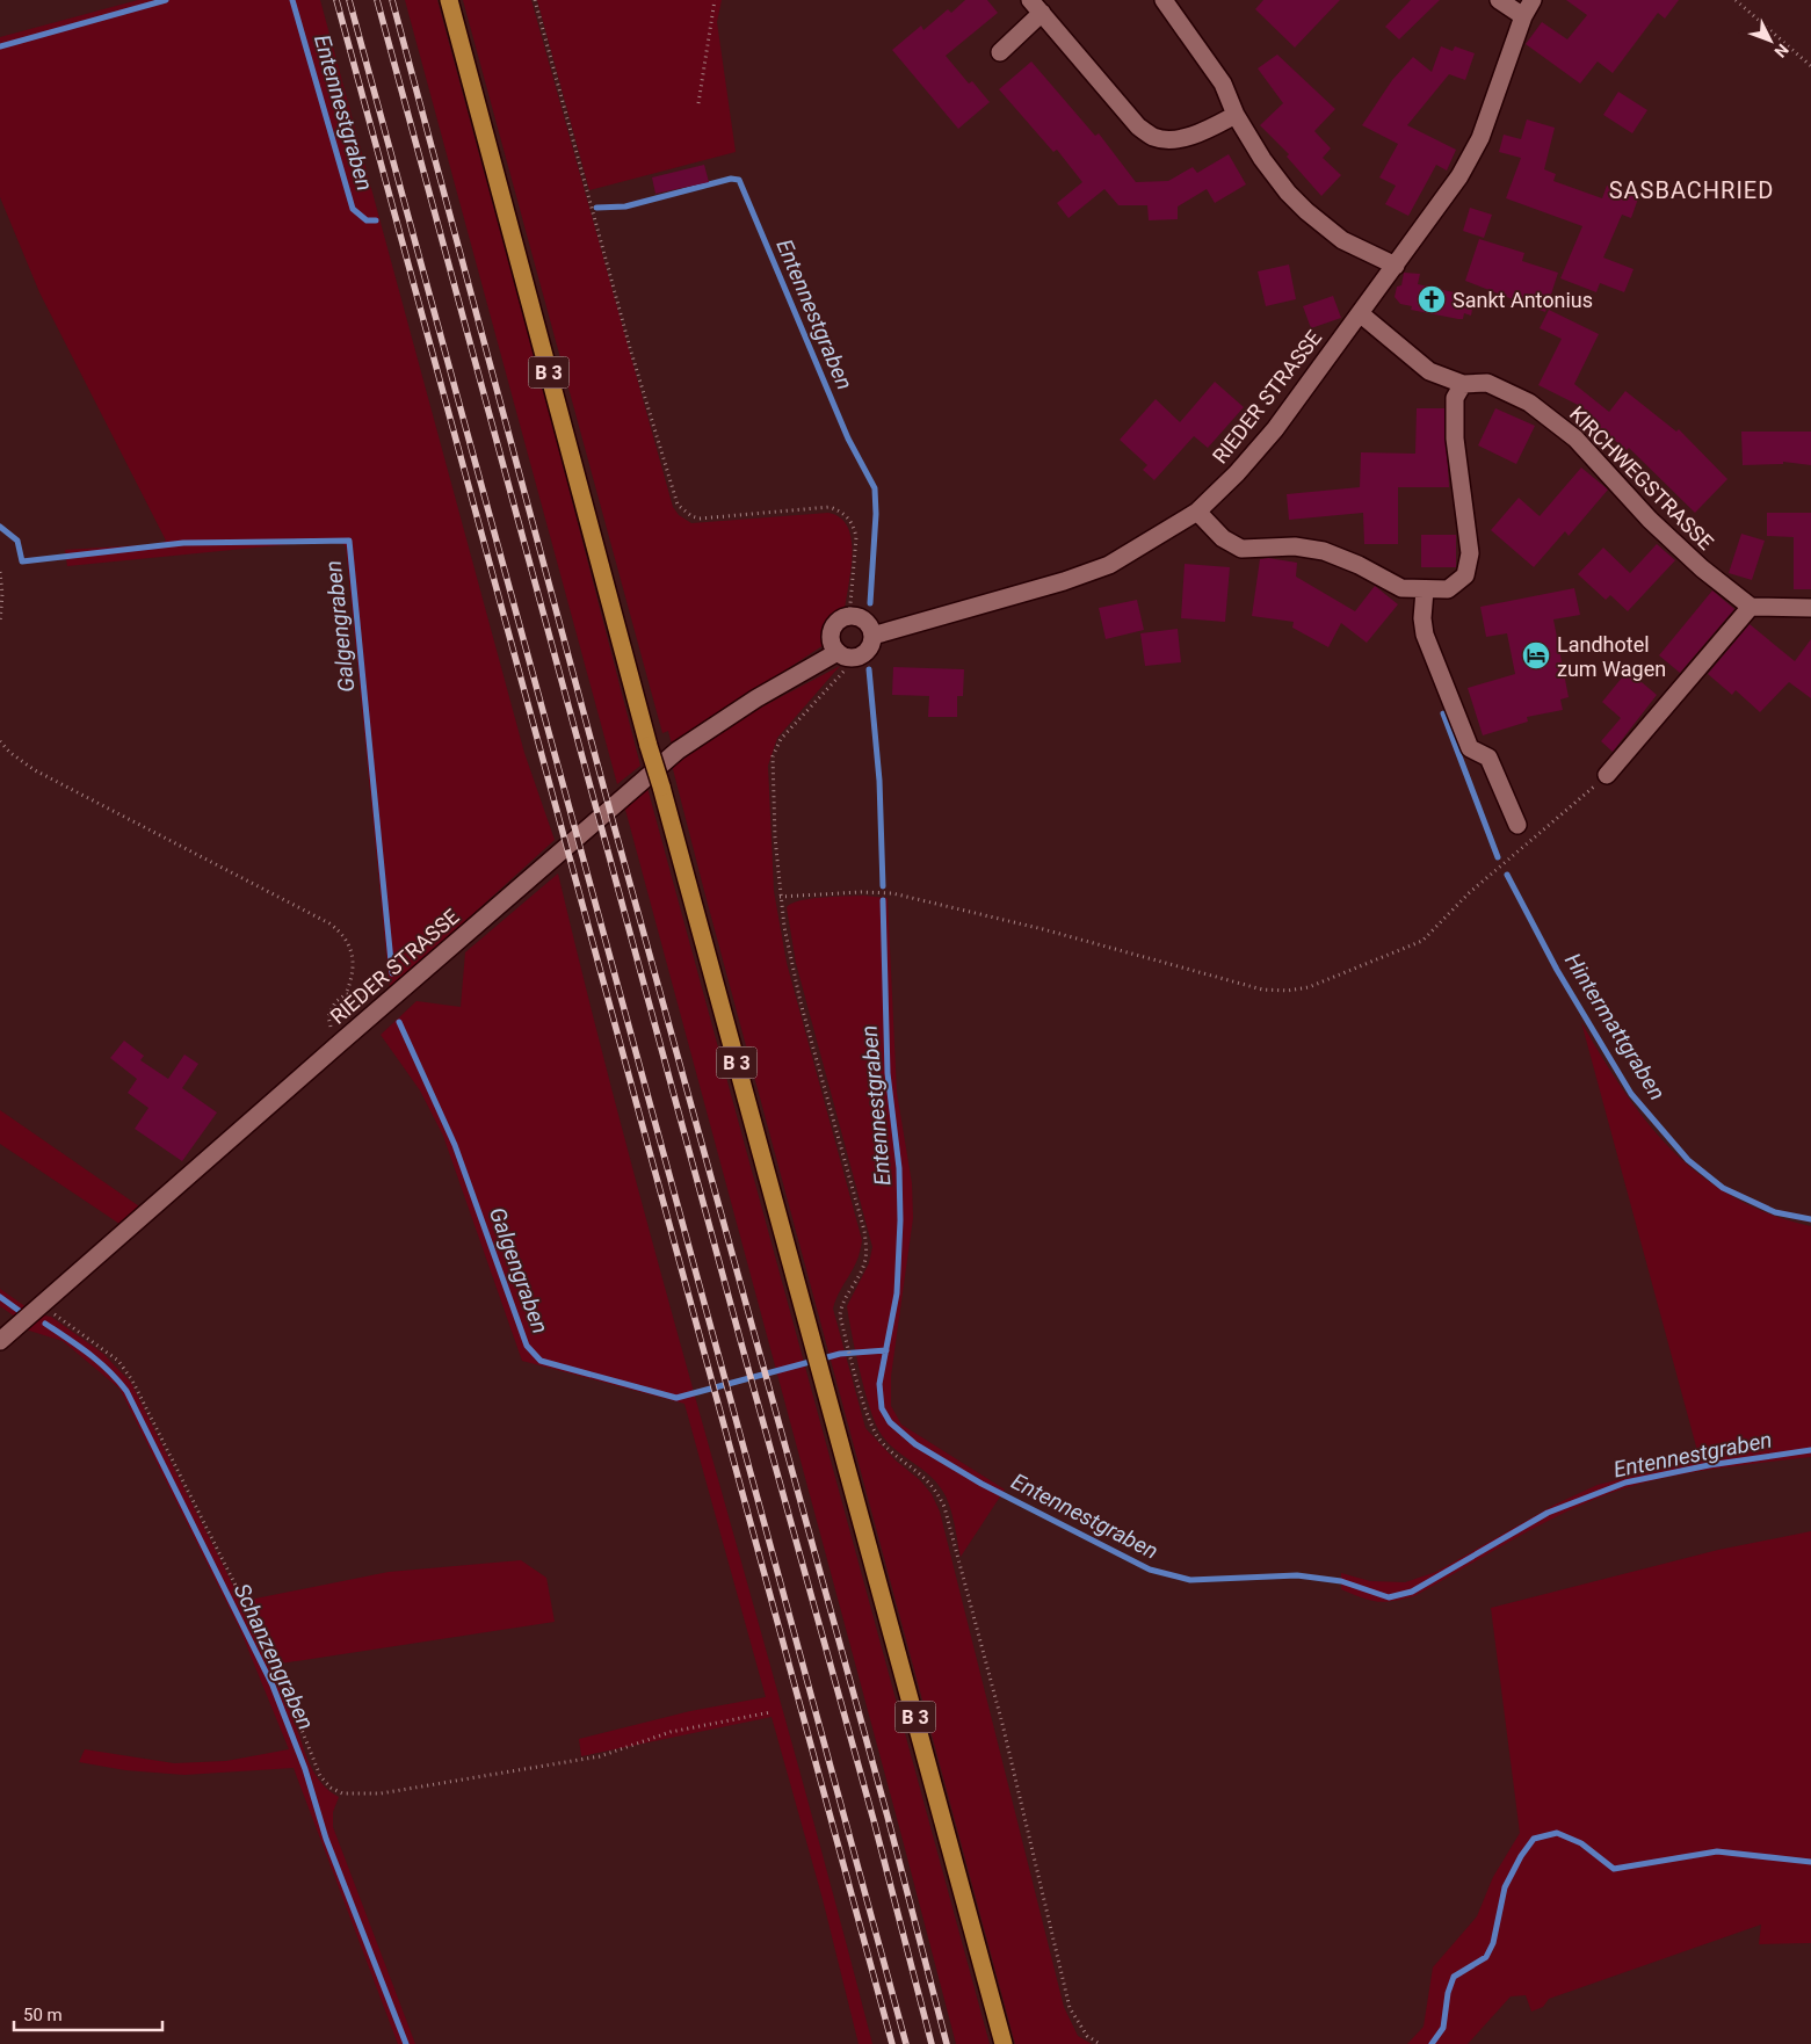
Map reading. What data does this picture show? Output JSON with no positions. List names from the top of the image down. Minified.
{"streets":{"main road":["B 3"],"street":["RIEDER STRASSE","KIRCHWEGSTRASSE"]},"crossings":[["RIEDER STRASSE","KIRCHWEGSTRASSE"]],"districts":["SASBACHRIED"],"water":["Entennestgraben","Galgengraben","Hintermattgraben","Schanzengraben"],"places":{"church":["Sankt Antonius"],"hotel":["Landhotel zum Wagen"]},"scale_bar":"50 m","north":"bottom right"}
